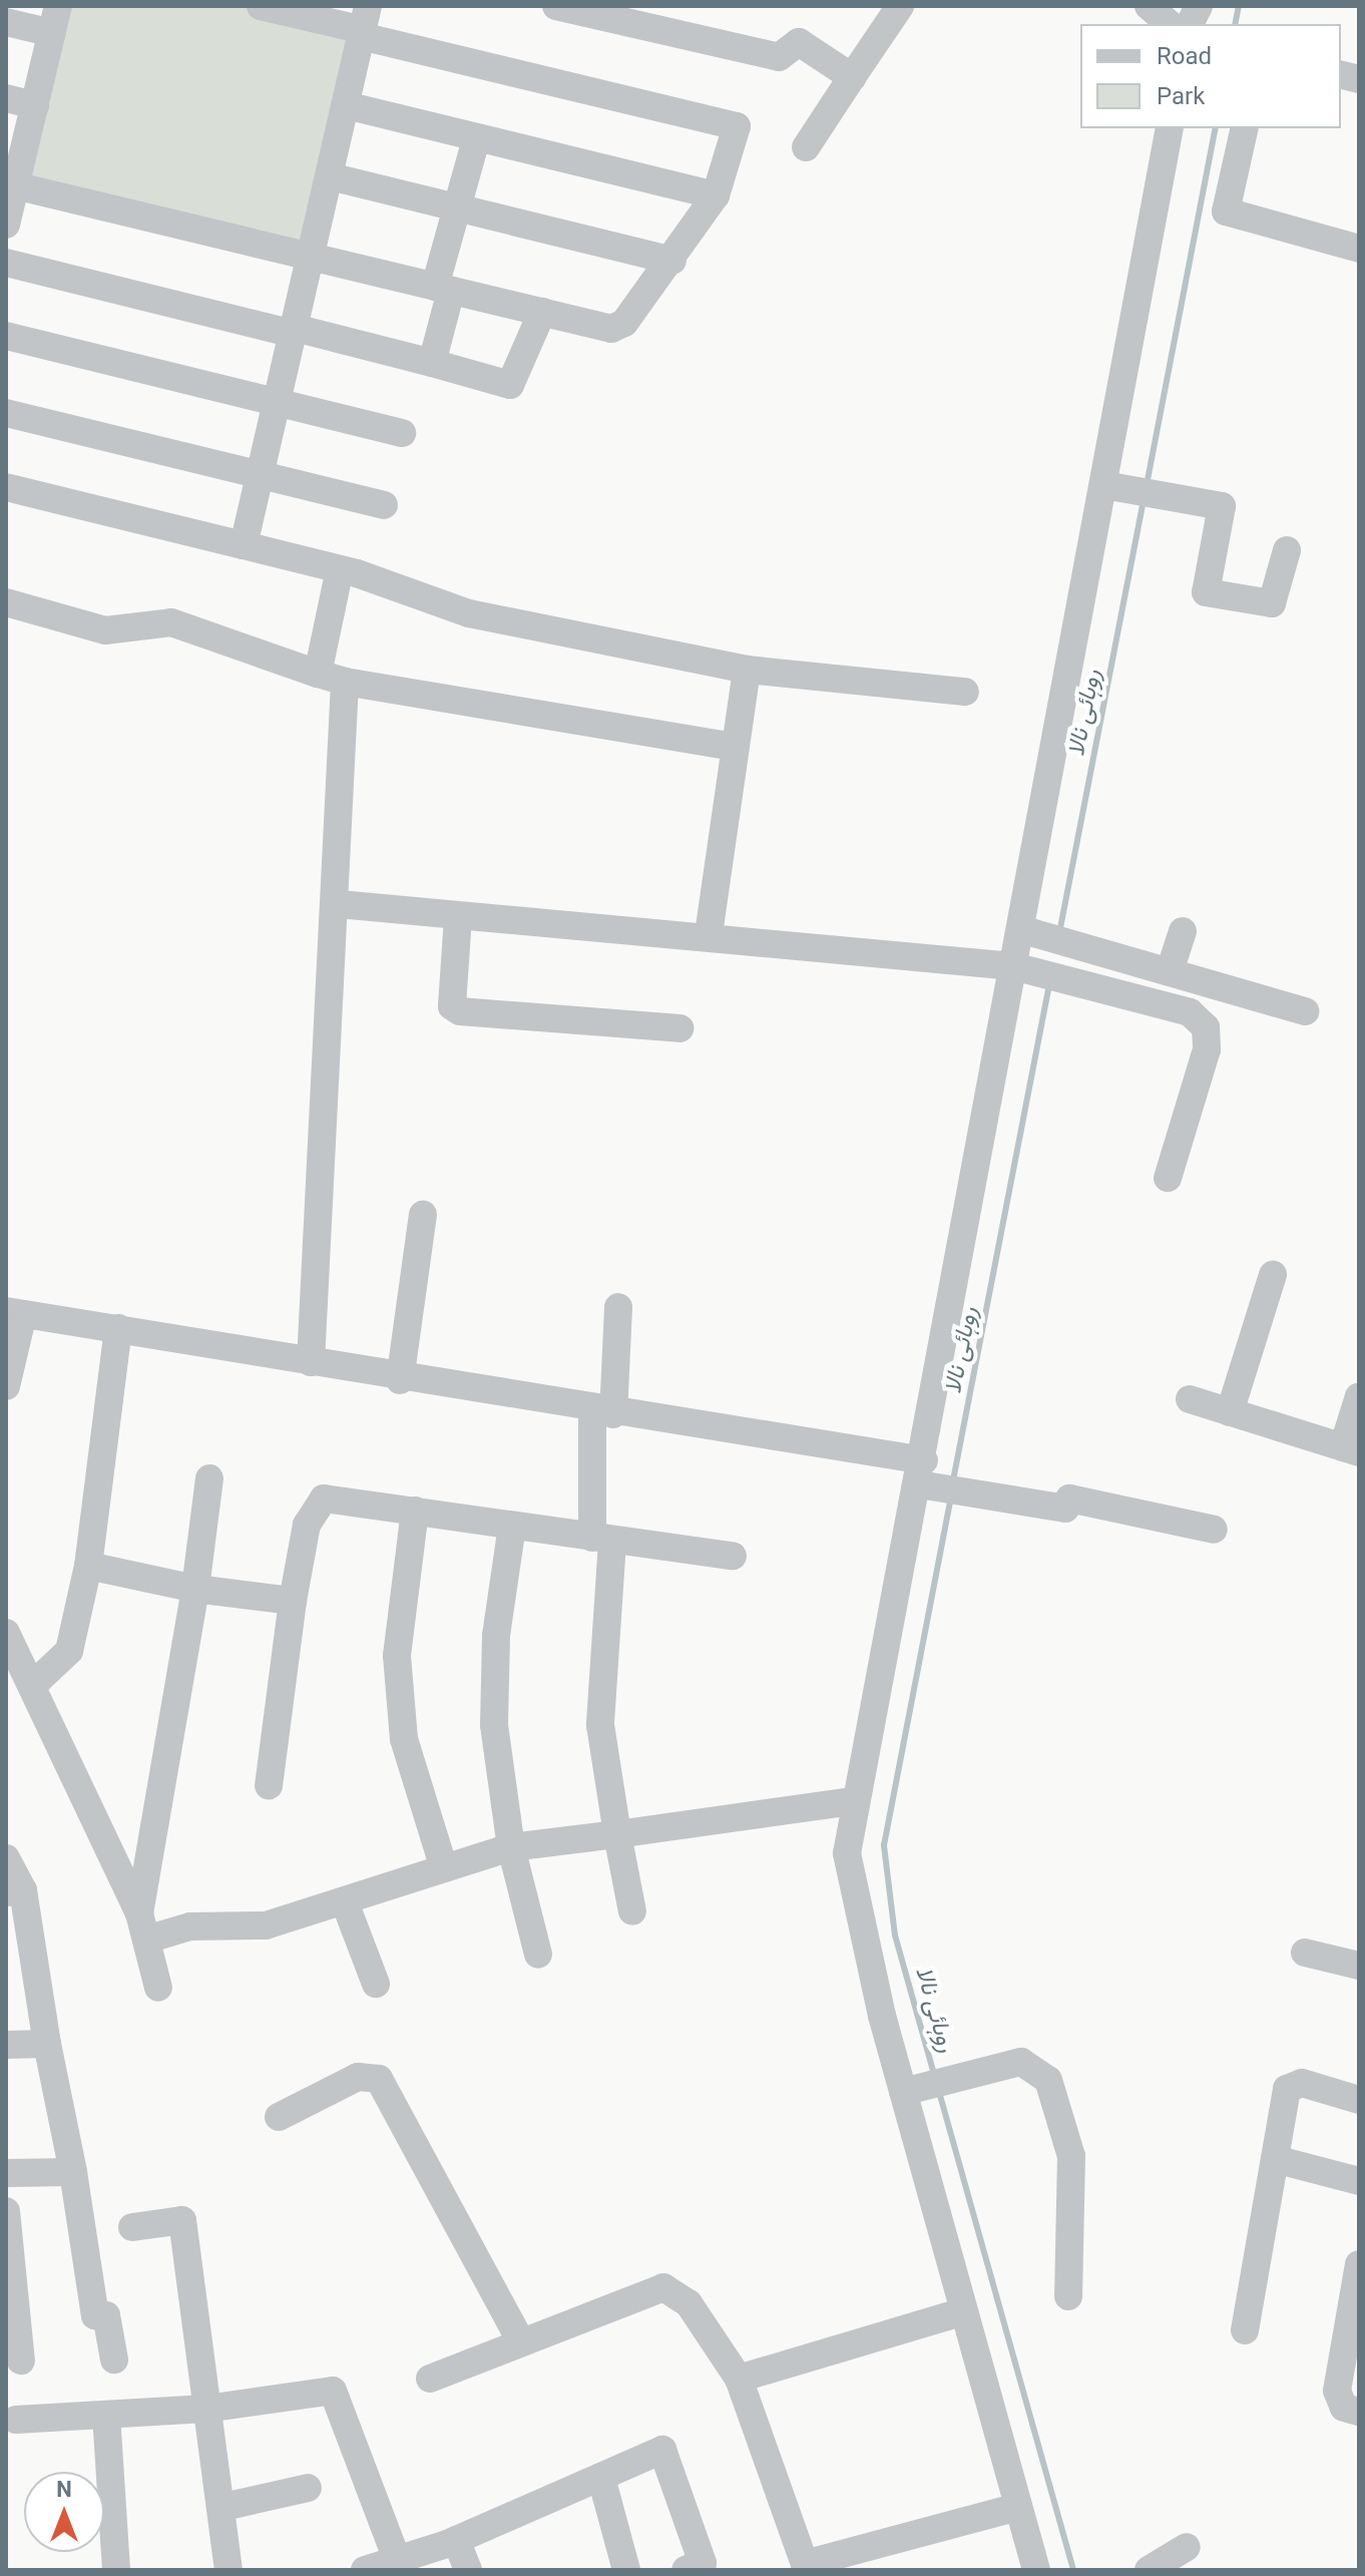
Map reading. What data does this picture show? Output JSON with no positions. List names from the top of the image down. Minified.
{"water":["روہائی نالا"],"legend":["Road","Park"],"north":"top"}
